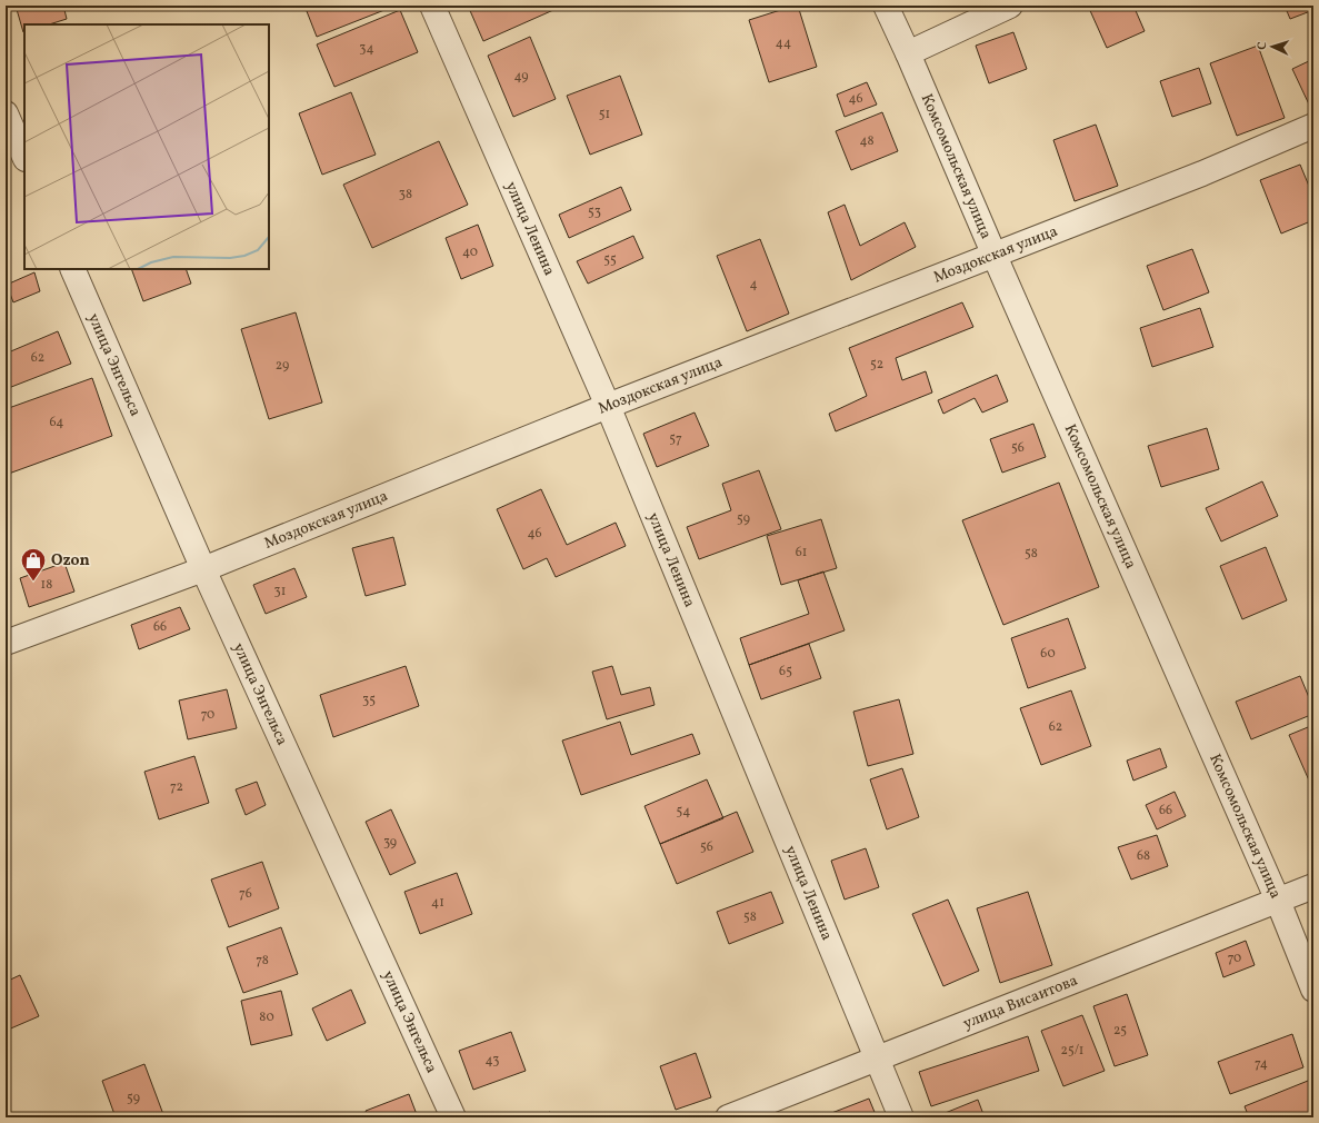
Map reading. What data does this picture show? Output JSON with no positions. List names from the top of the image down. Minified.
{"streets":{"street":["Комсомольская улица","улица Ленина","Моздокская улица","улица Энгельса","улица Висаитова"]},"crossings":[["Комсомольская улица","Моздокская улица"],["Комсомольская улица","улица Висаитова"],["улица Ленина","Моздокская улица"],["улица Ленина","улица Висаитова"],["Моздокская улица","улица Энгельса"]],"places":{"shop":["Ozon"]},"house_numbers":["44","34","49","46","51","48","38","53","40","55","4","62","52","29","64","57","56","59","46","61","58","18","31","66","60","65","35","70","62","72","66","54","39","56","68","76","41","58","70","78","80","25","25/1","43","74","59"],"north":"left"}
